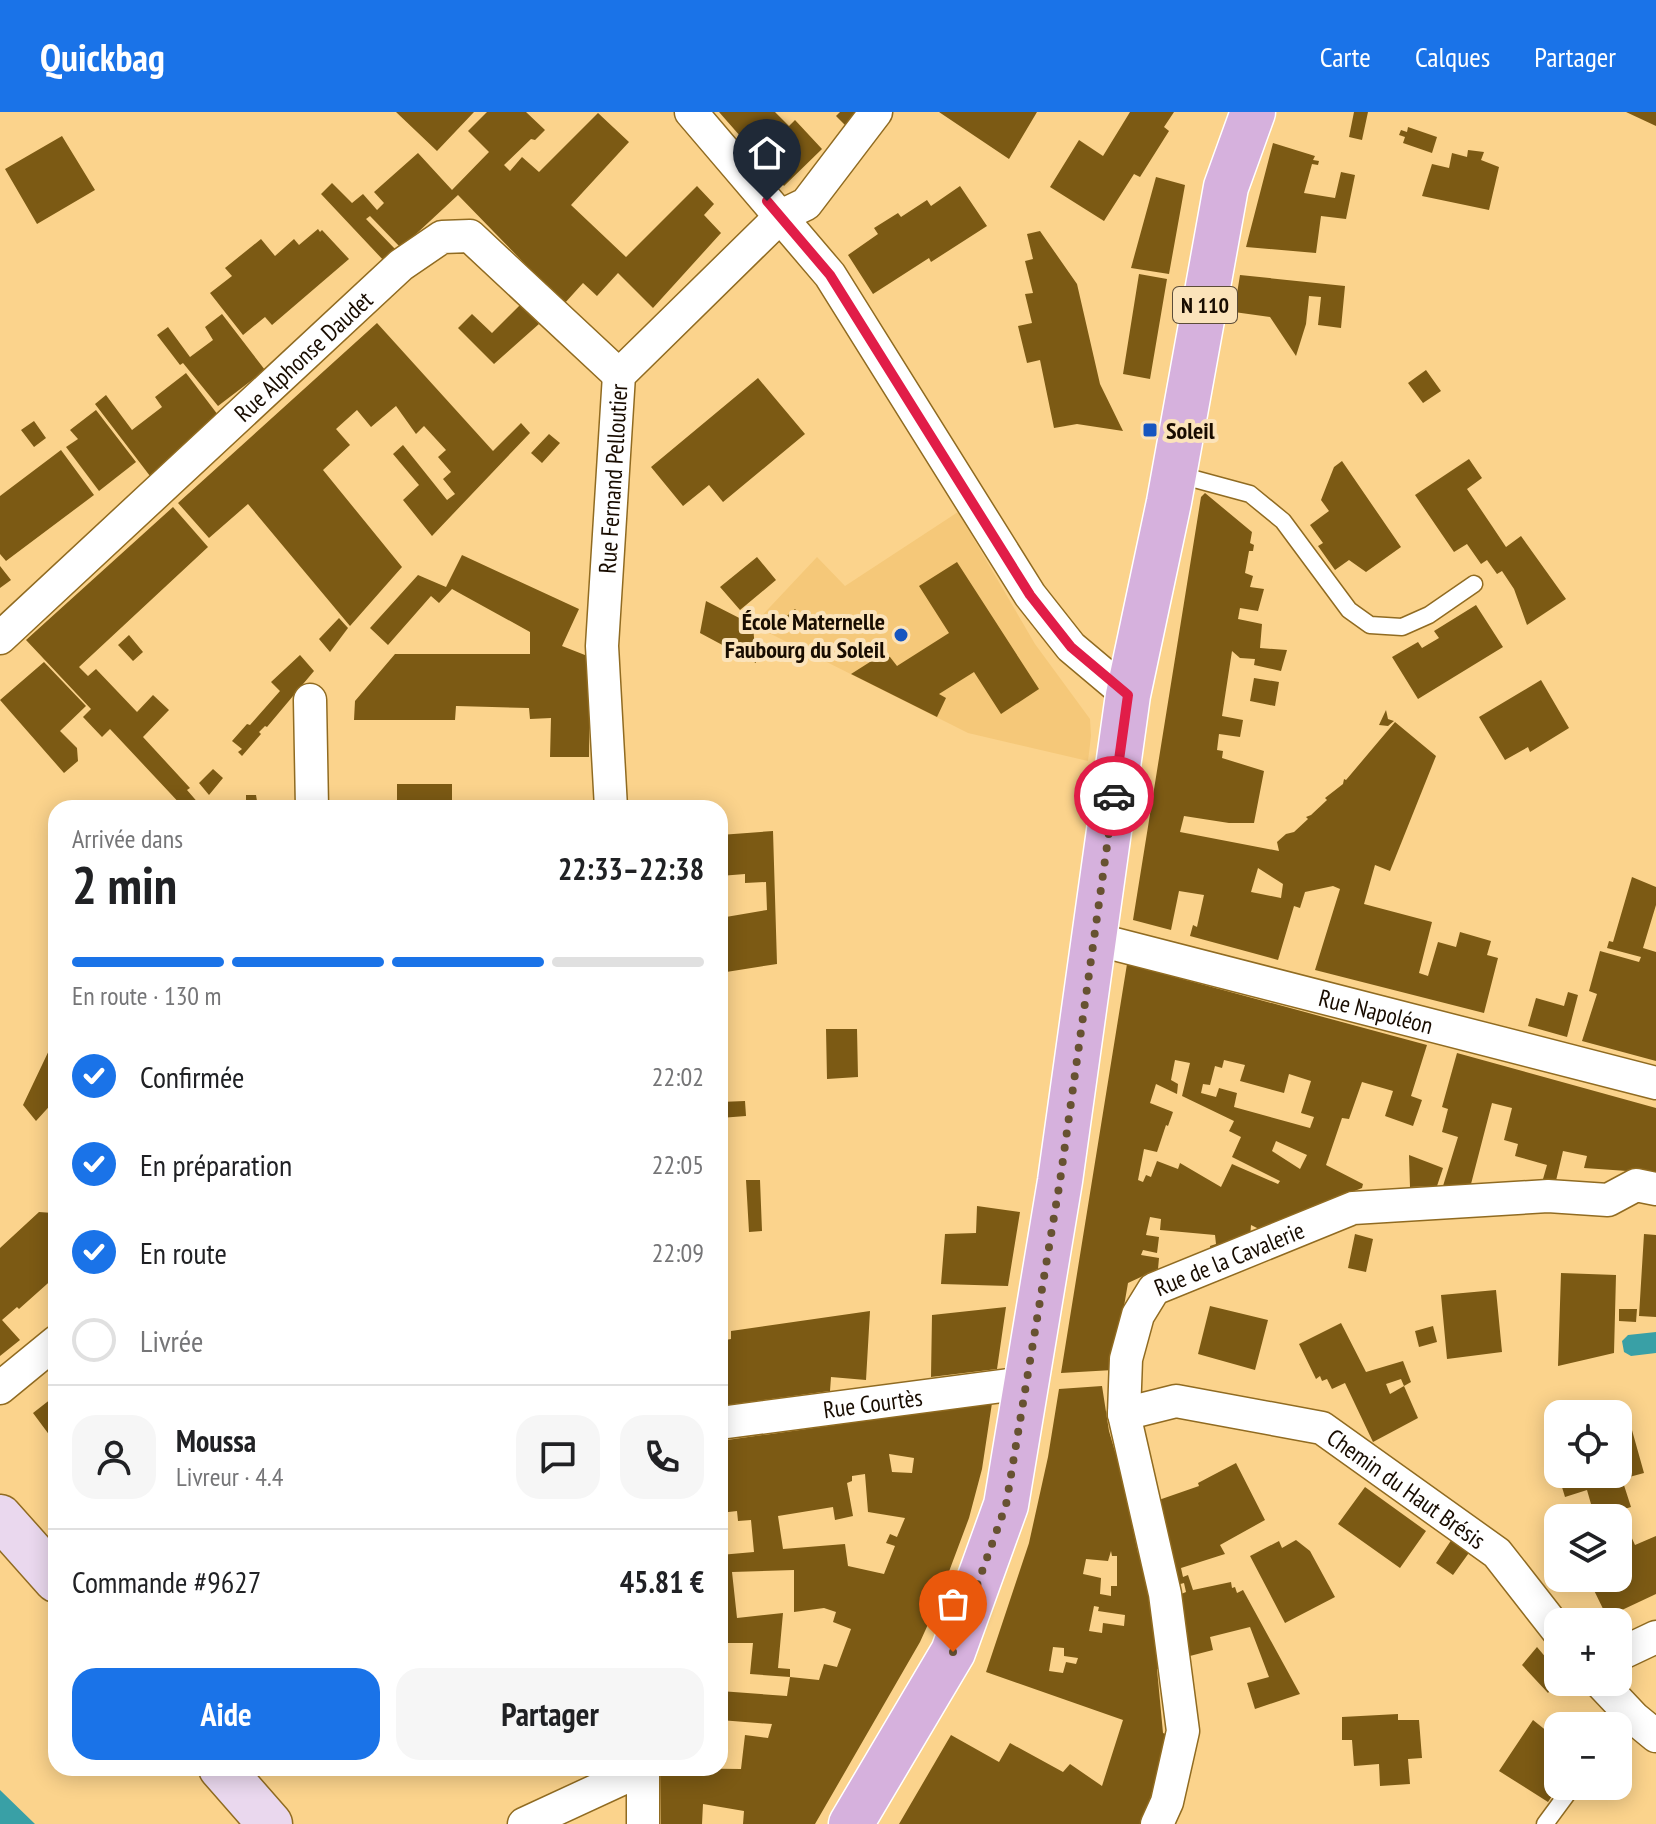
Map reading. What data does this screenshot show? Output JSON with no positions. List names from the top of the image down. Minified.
{"streets":{"main road":["N 110"],"street":["Rue Alphonse Daudet","Rue Fernand Pelloutier","Rue Napoléon","Rue de la Cavalerie","Rue Courtès","Chemin du Haut Brésis"]},"crossings":[["N 110","Rue Napoléon"],["N 110","Rue Courtès"],["Rue Alphonse Daudet","Rue Fernand Pelloutier"],["Rue de la Cavalerie","Chemin du Haut Brésis"]],"places":{"transit":["Soleil"],"other":["École Maternelle Faubourg du Soleil"]},"page":{"header":"Quickbag","nav":["Carte","Calques","Partager"],"heading":["2 min","Arrivée dans","22:33–22:38"],"panel":["Moussa","Livreur · 4.4","Commande #9627","45.81 €"],"bar":"En route · 130 m","list":[["Confirmée","22:02"],["En préparation","22:05"],["En route","22:09"],"Livrée"],"map_buttons":["+","−"],"buttons":["Aide","Partager"]}}
